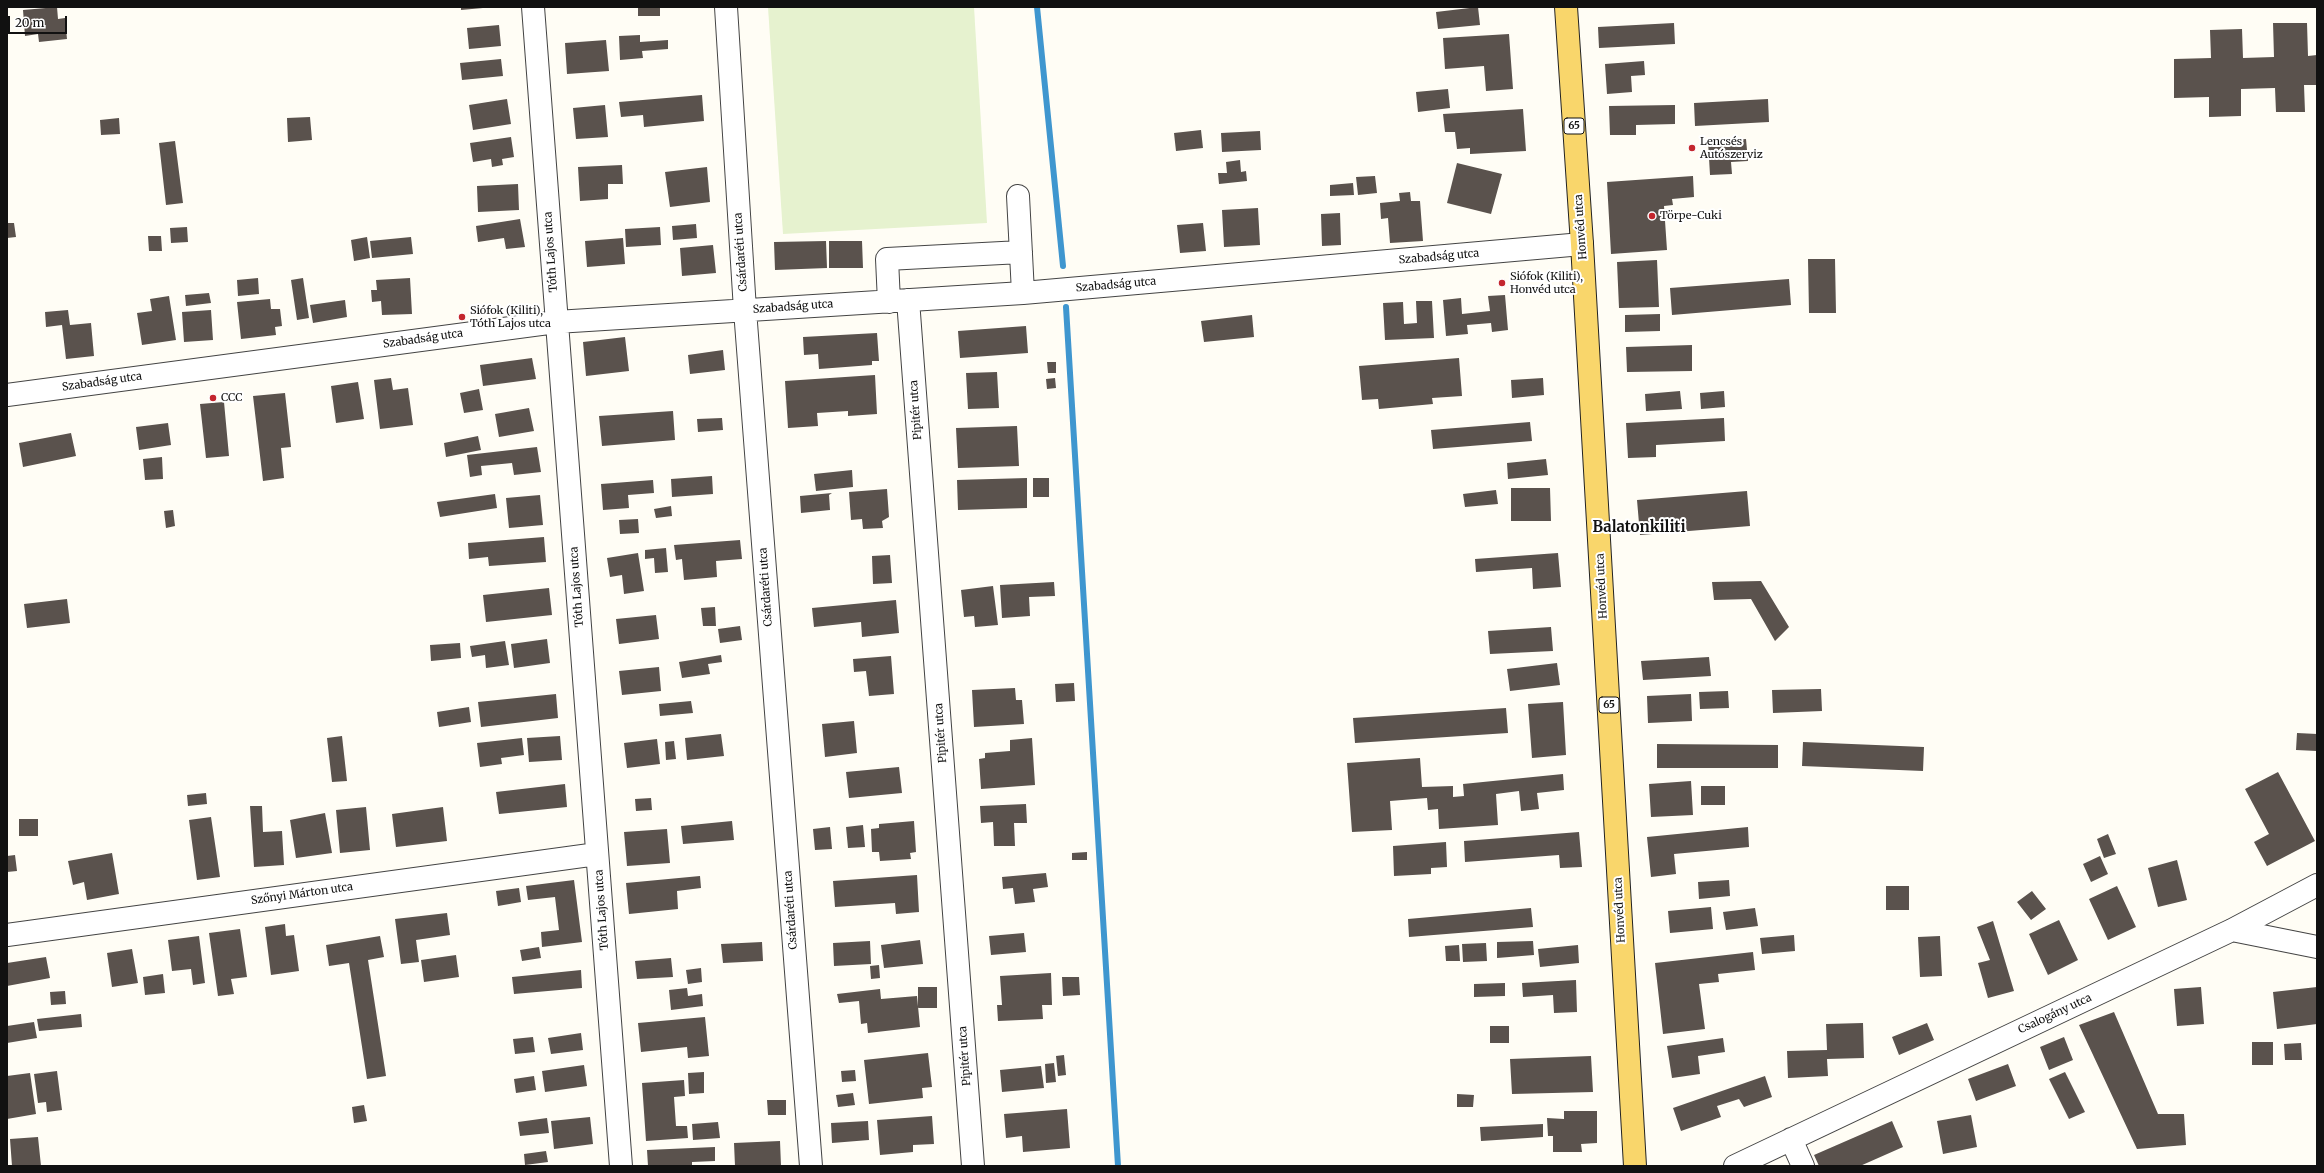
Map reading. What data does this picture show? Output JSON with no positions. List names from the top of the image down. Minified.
{"streets":{"main road":["65","Honvéd utca"],"street":["Tóth Lajos utca","Csárdaréti utca","Szabadság utca","Pipitér utca","Szőnyi Márton utca","Csalogány utca"]},"crossings":[["Honvéd utca","Szabadság utca"],["Tóth Lajos utca","Szabadság utca"],["Tóth Lajos utca","Szőnyi Márton utca"],["Csárdaréti utca","Szabadság utca"],["Szabadság utca","Pipitér utca"]],"districts":["Balatonkiliti"],"places":["Lencsés Autószerviz","Törpe-Cuki","Siófok (Kiliti), Honvéd utca","Siófok (Kiliti), Tóth Lajos utca","CCC"],"scale_bar":"20 m"}
